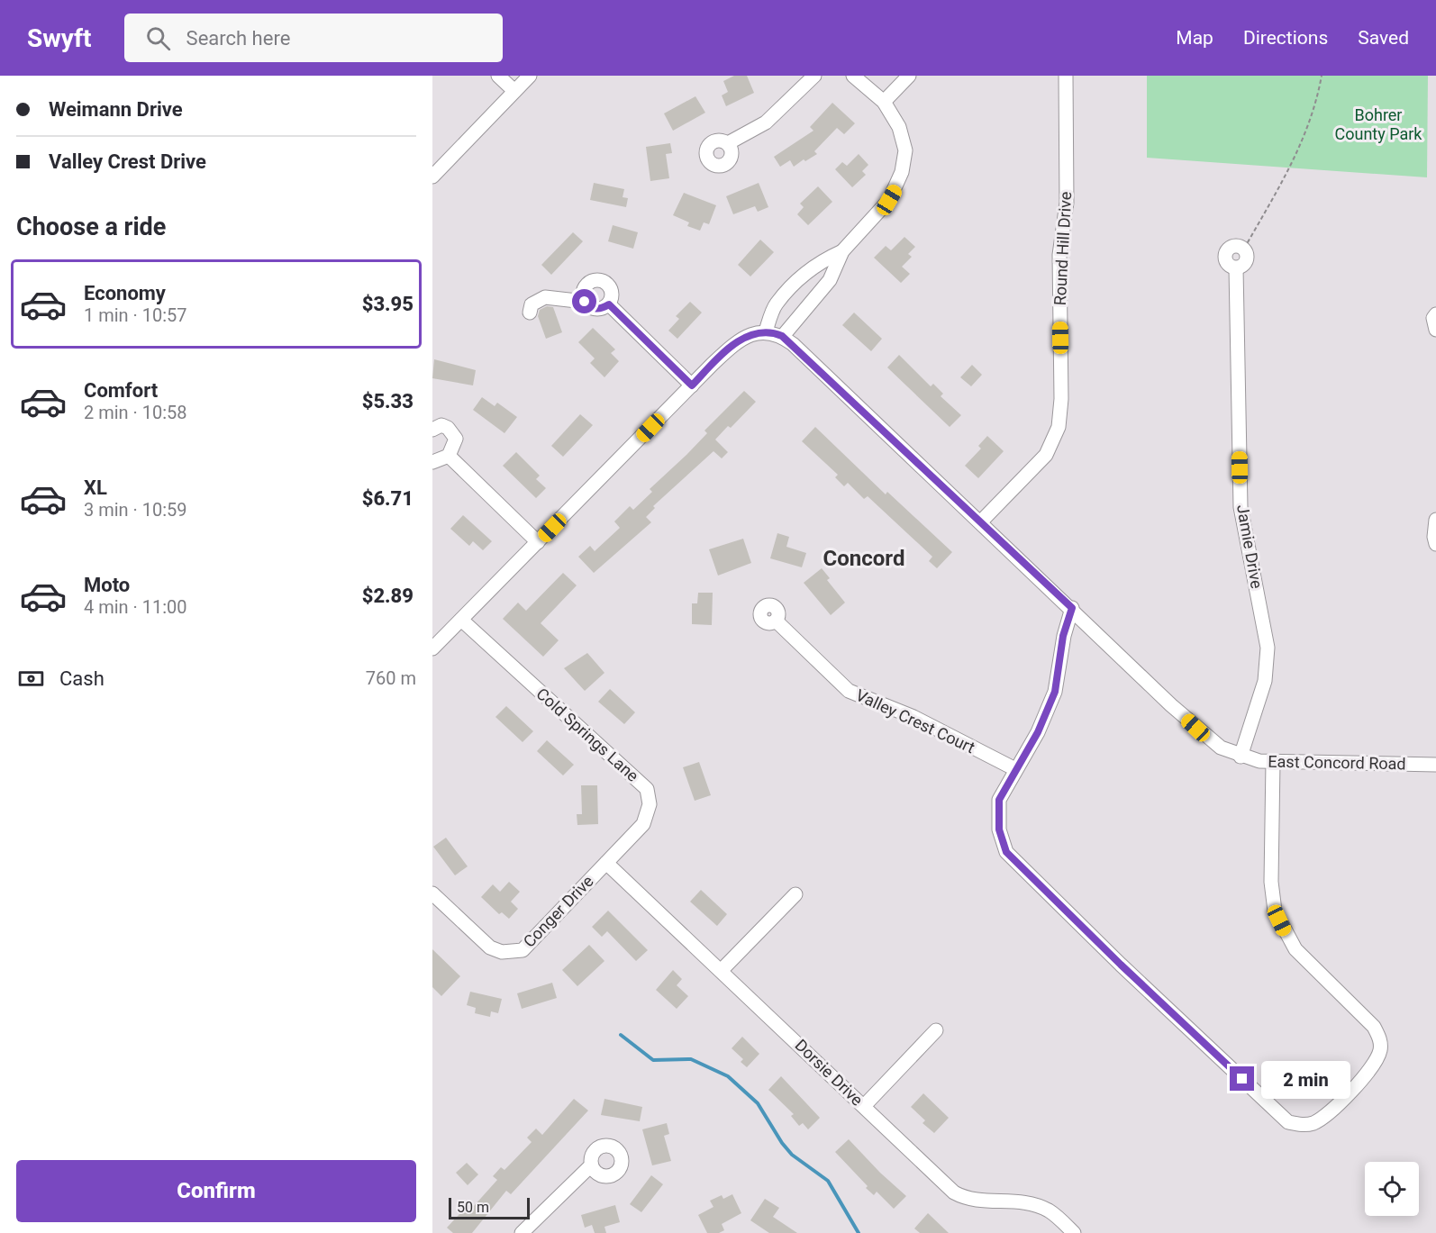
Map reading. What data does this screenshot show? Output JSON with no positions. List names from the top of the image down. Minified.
{"streets":{"street":["Round Hill Drive","Jamie Drive","Valley Crest Court","Cold Springs Lane","East Concord Road","Conger Drive","Dorsie Drive"]},"crossings":[["Round Hill Drive","East Concord Road"],["Jamie Drive","East Concord Road"],["Cold Springs Lane","Conger Drive"],["Cold Springs Lane","Dorsie Drive"],["Conger Drive","Dorsie Drive"]],"districts":["Concord"],"parks":["Bohrer County Park"],"scale_bar":"50 m","page":{"header":"Swyft","search":"Search here","nav":["Map","Directions","Saved"],"banner":["Weimann Drive","Valley Crest Drive"],"heading":"Choose a ride","list":[{"name":"Economy","note":"1 min · 10:57","value":"$3.95"},{"name":"Comfort","note":"2 min · 10:58","value":"$5.33"},{"name":"XL","note":"3 min · 10:59","value":"$6.71"},{"name":"Moto","note":"4 min · 11:00","value":"$2.89"}],"pay":["Cash","760 m"],"bubble":"2 min","buttons":"Confirm","scale":"50 m"}}
